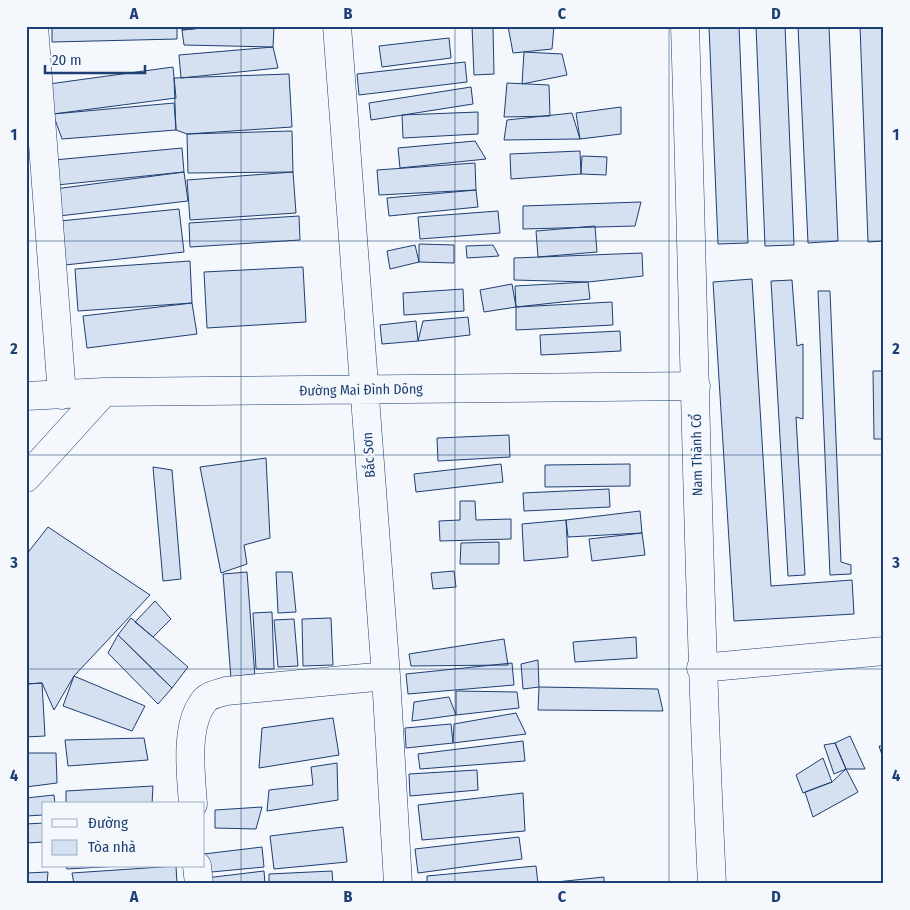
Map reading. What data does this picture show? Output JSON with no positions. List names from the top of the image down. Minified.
{"streets":{"street":["Đường Mai Đình Dõng","Bắc Sơn","Nam Thành Cổ"]},"crossings":[["Đường Mai Đình Dõng","Bắc Sơn"],["Đường Mai Đình Dõng","Nam Thành Cổ"]],"legend":["Đường","Tòa nhà"],"scale_bar":"20 m","grid":{"columns":["A","B","C","D"],"rows":["1","2","3","4"]}}
